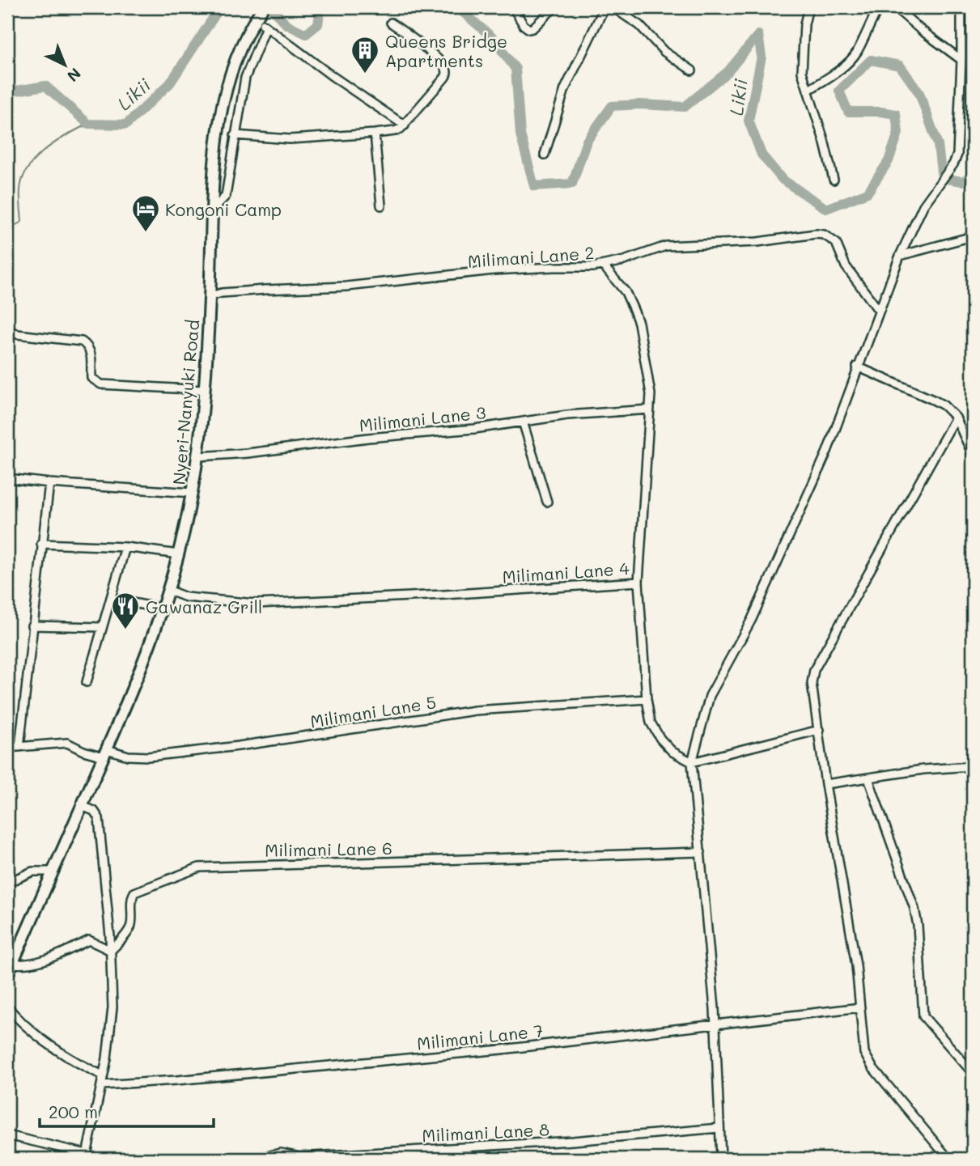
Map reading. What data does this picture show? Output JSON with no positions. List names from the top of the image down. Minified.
{"streets":{"highway":["Nyeri-Nanyuki Road"],"street":["Milimani Lane 2","Milimani Lane 3","Milimani Lane 4","Milimani Lane 5","Milimani Lane 6","Milimani Lane 7","Milimani Lane 8"]},"crossings":[["Milimani Lane 2","Nyeri-Nanyuki Road"],["Milimani Lane 2","Milimani Lane 4"],["Nyeri-Nanyuki Road","Milimani Lane 3"],["Nyeri-Nanyuki Road","Milimani Lane 4"],["Nyeri-Nanyuki Road","Milimani Lane 5"],["Milimani Lane 3","Milimani Lane 4"]],"water":["Likii"],"places":{"building":["Queens Bridge Apartments"],"hotel":["Kongoni Camp"],"restaurant":["Gawanaz Grill"]},"scale_bar":"200 m","north":"bottom right"}
